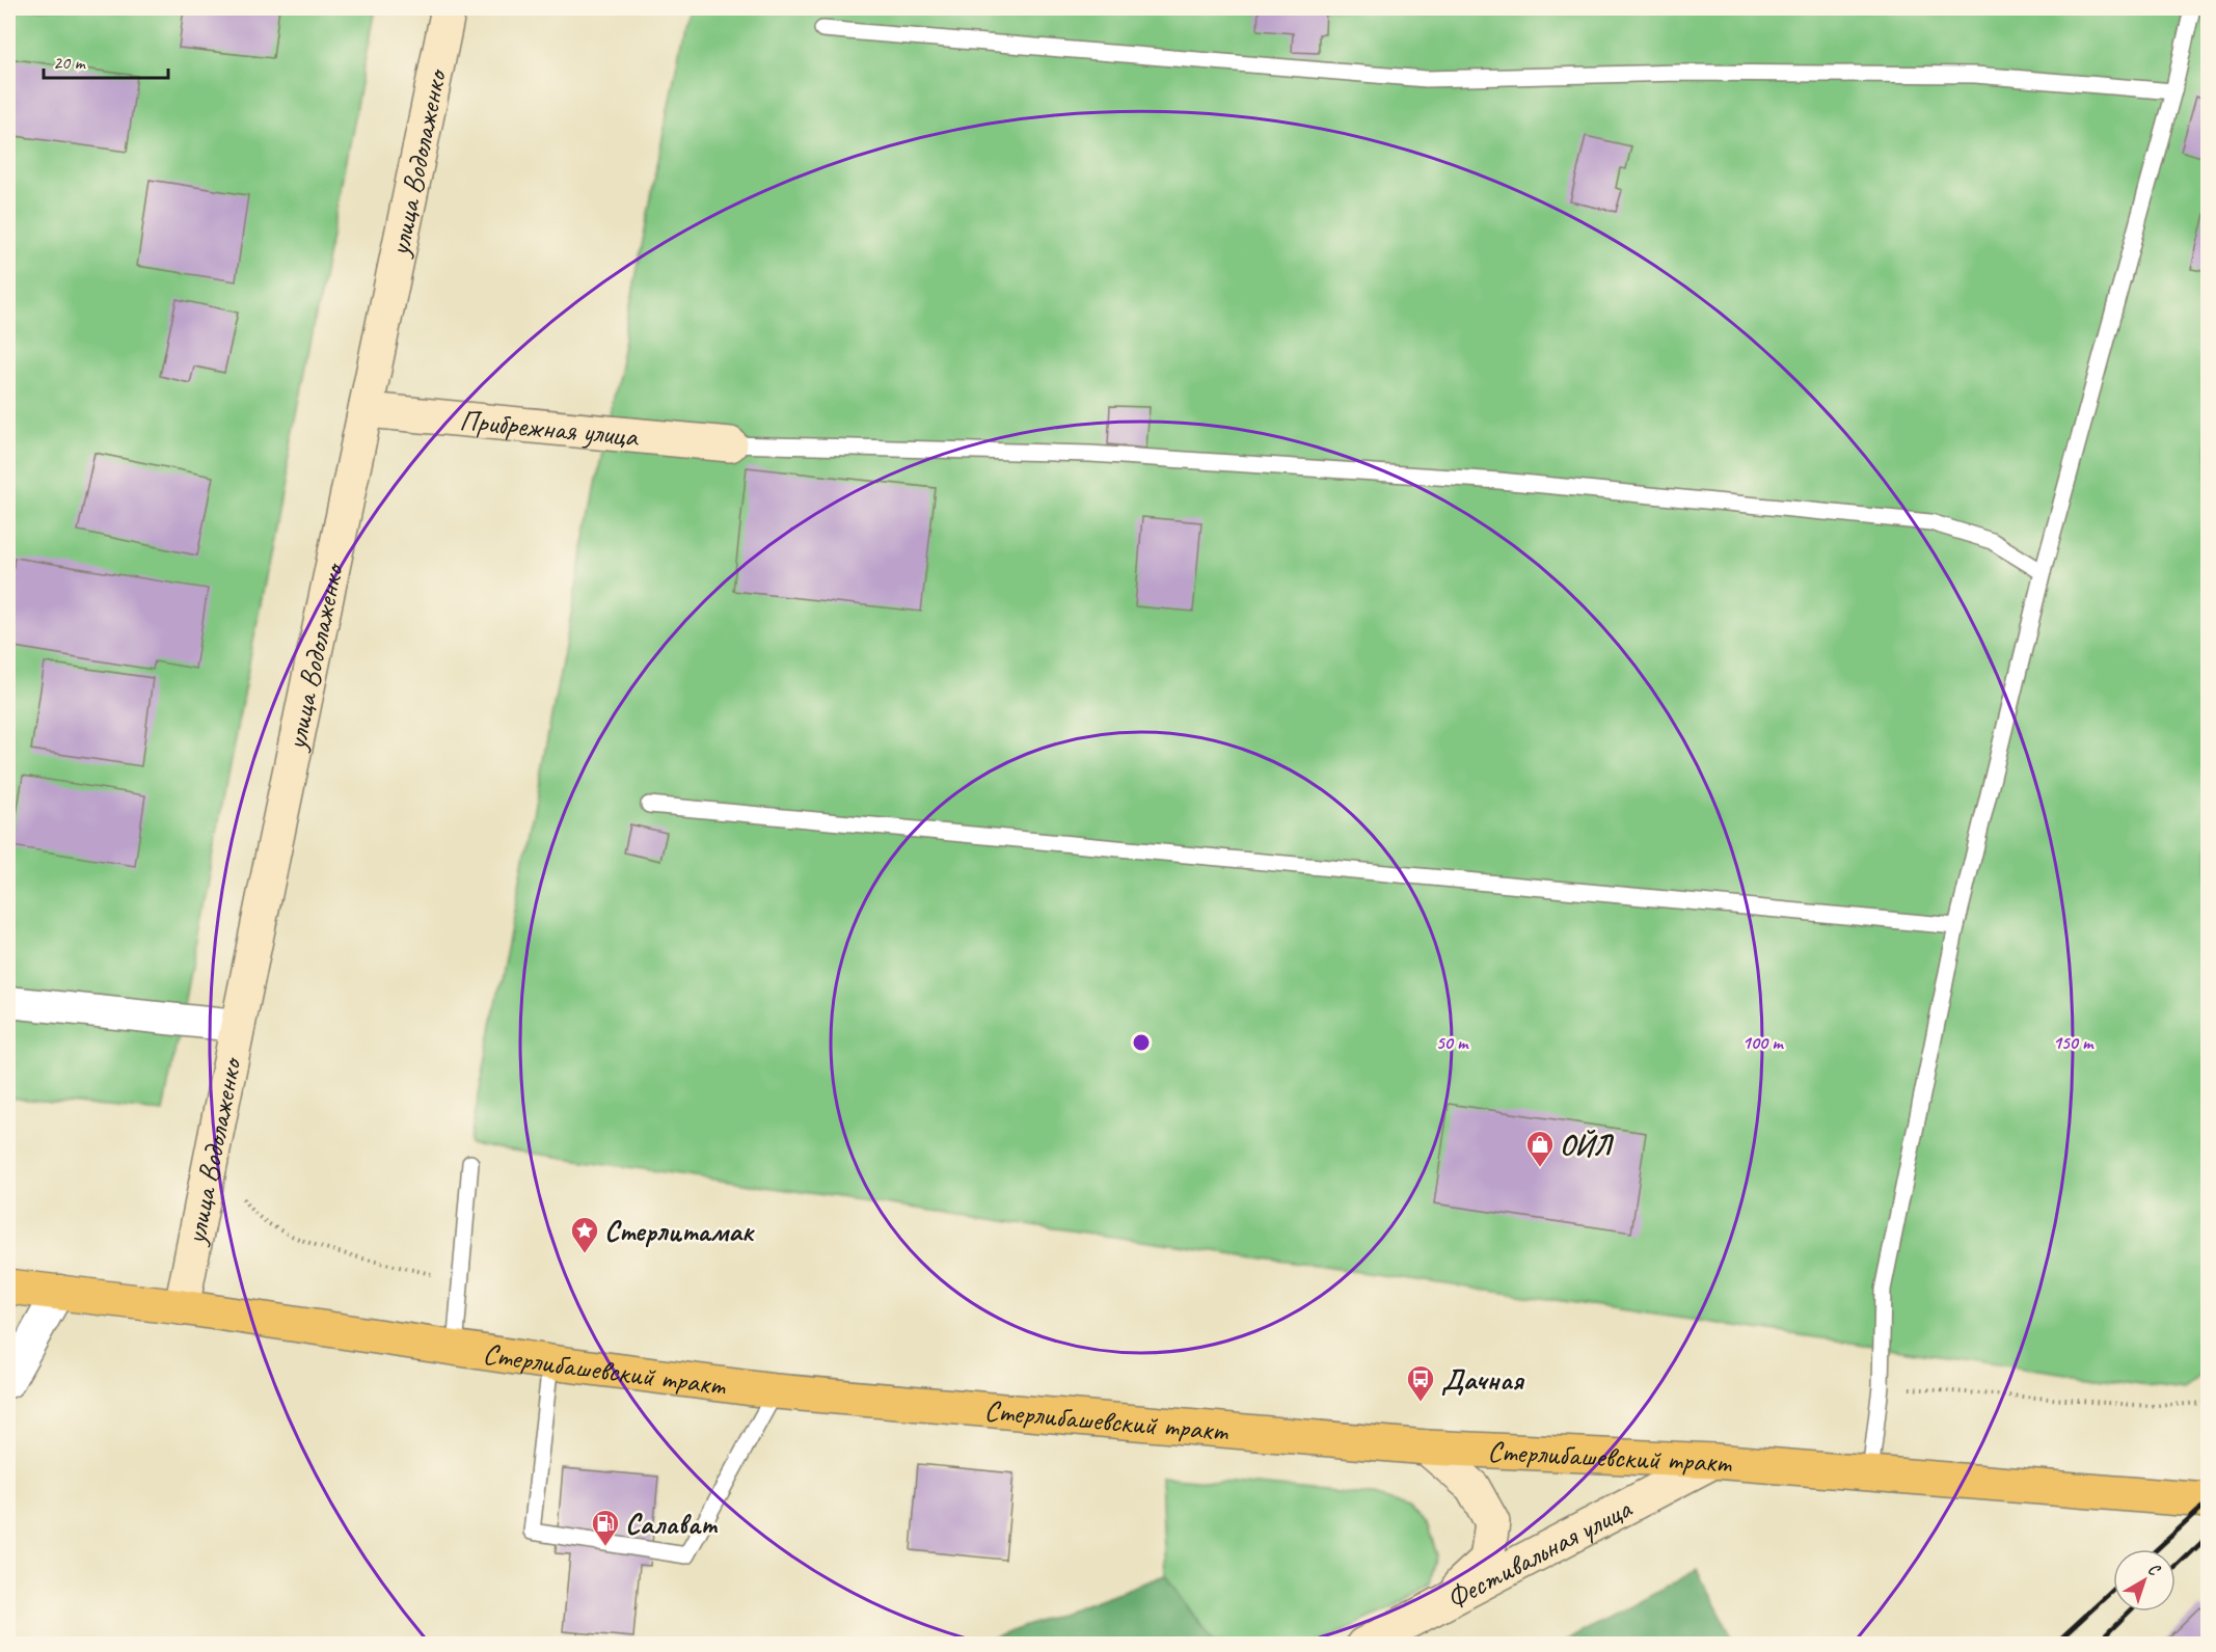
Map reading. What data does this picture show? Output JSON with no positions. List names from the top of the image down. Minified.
{"streets":{"main road":["улица Водолаженко","Прибрежная улица","Стерлибашевский тракт","Фестивальная улица"]},"crossings":[["улица Водолаженко","Прибрежная улица"],["улица Водолаженко","Стерлибашевский тракт"],["Стерлибашевский тракт","Фестивальная улица"]],"places":{"shop":["ОЙЛ"],"place":["Стерлитамак"],"bus stop":["Дачная"],"fuel station":["Салават"]},"scale_bar":"20 m","north":"top right","rings":["50 m","100 m","150 m"]}
